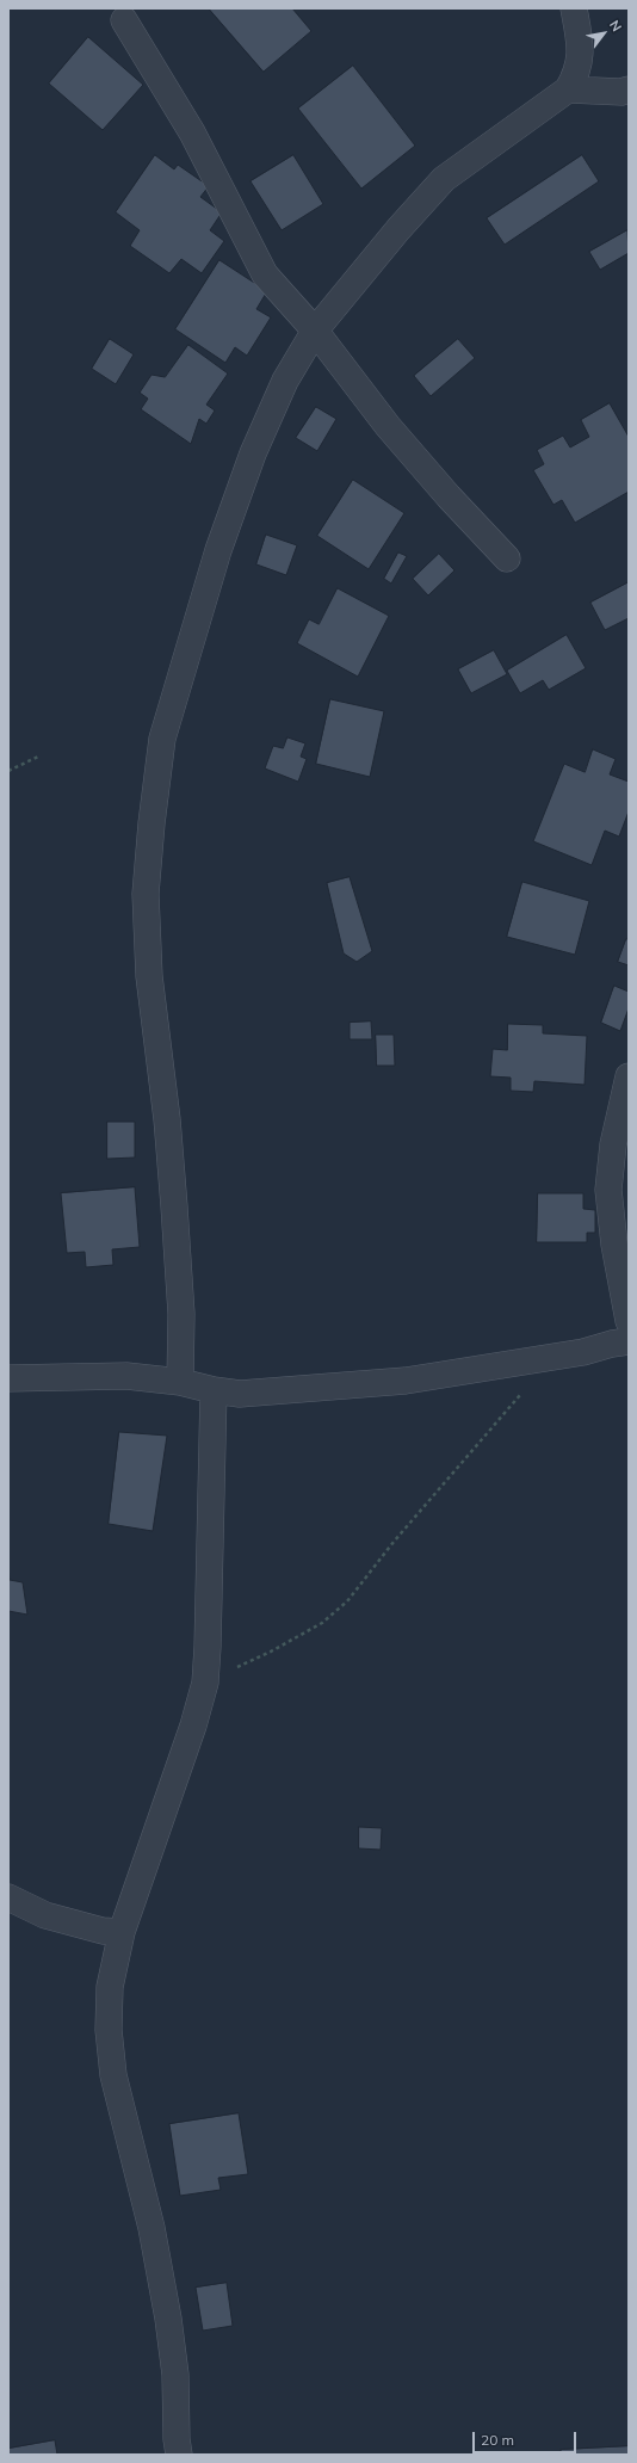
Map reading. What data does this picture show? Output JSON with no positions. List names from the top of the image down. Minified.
{"scale_bar":"20 m","north":"top right"}
